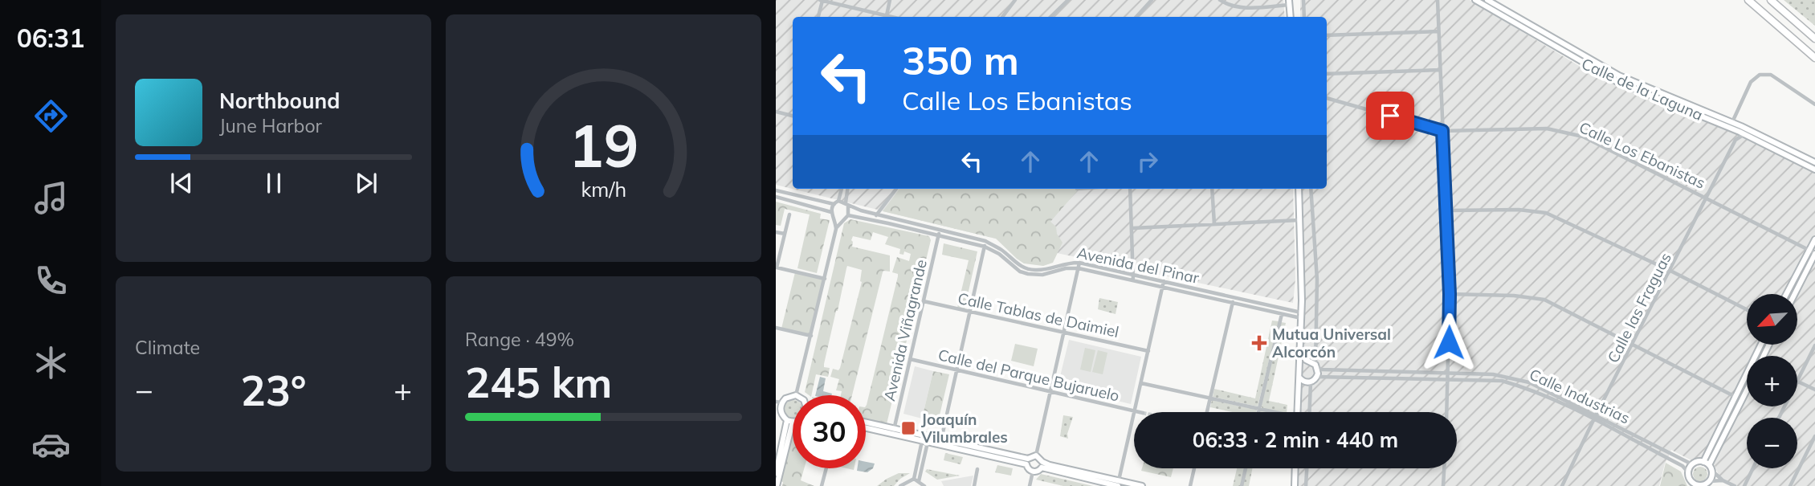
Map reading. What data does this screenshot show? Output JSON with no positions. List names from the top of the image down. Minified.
{"streets":{"street":["Calle de la Laguna","Calle Los Ebanistas","Avenida del Pinar","Calle las Fraguas","Calle Tablas de Daimiel","Avenida Viñagrande","Calle del Parque Bujaruelo","Calle Industrias"]},"crossings":[["Calle Los Ebanistas","Calle las Fraguas"],["Avenida del Pinar","Avenida Viñagrande"],["Calle las Fraguas","Calle Industrias"],["Calle Tablas de Daimiel","Avenida Viñagrande"],["Avenida Viñagrande","Calle del Parque Bujaruelo"]],"places":{"health":["Mutua Universal Alcorcón"],"transit":["Joaquín Vilumbrales"]},"north":"bottom left","page":{"tabs":"06:31","turn":["350 m","Calle Los Ebanistas"],"song":["Northbound","June Harbor"],"tile":["Climate",["Range · 49%","245 km"]],"map_buttons":["+","−"],"heat":["−","23°","+"],"limit":"30","trip":"06:33 · 2 min · 440 m","gauge":["19","km/h"]}}
